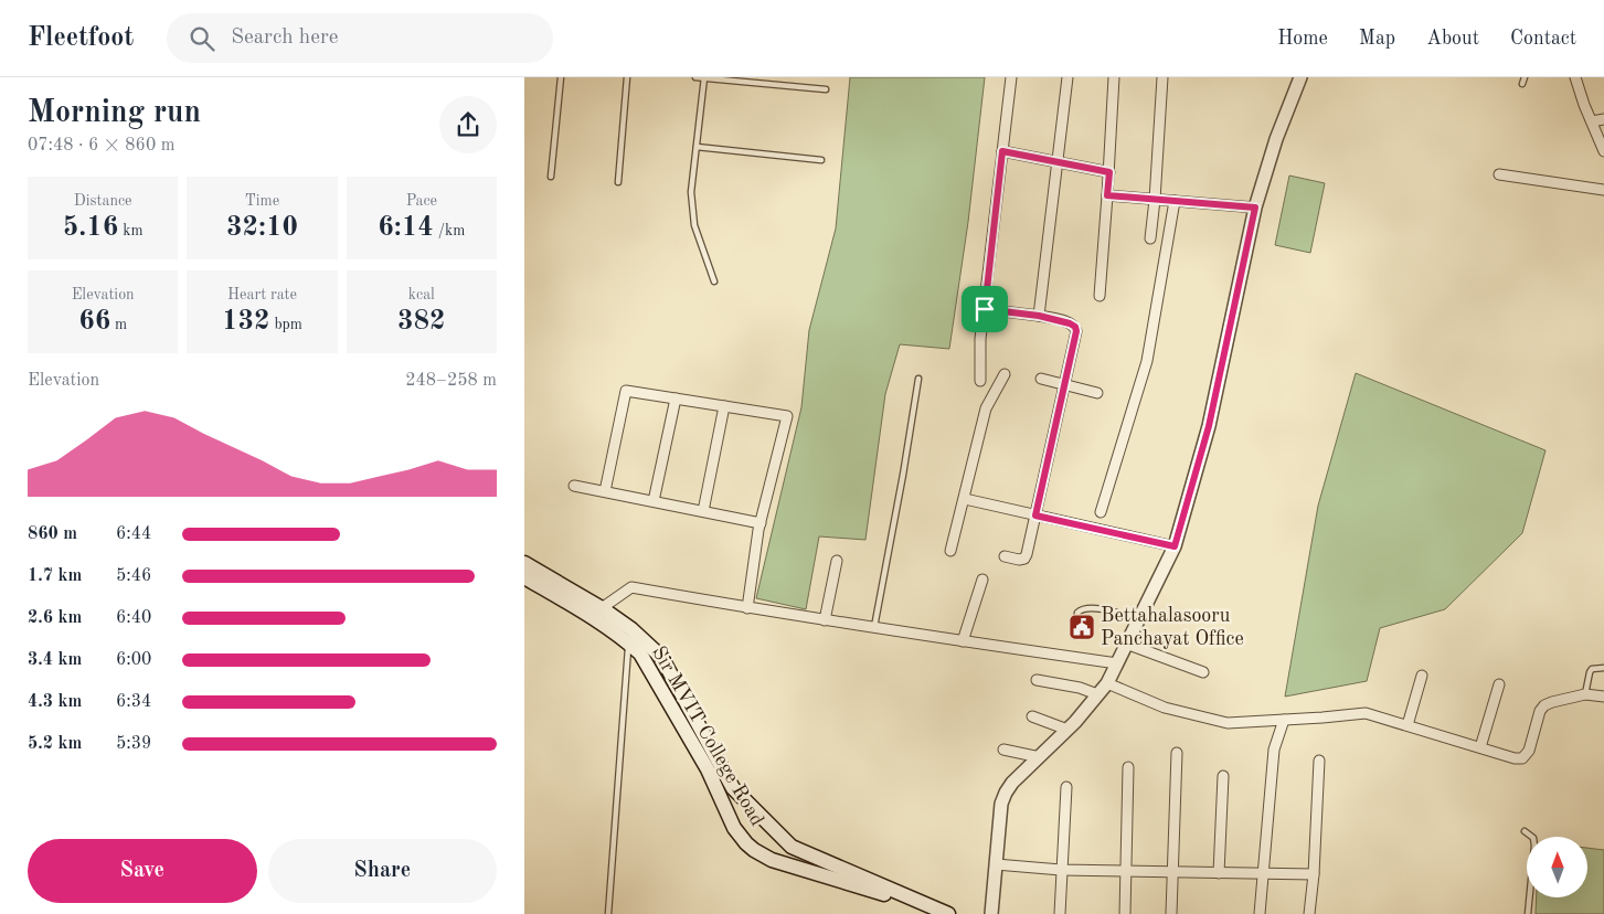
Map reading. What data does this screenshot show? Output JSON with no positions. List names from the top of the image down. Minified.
{"streets":{"main road":["Sir MVIT College Road"]},"places":{"public building":["Bettahalasooru Panchayat Office"]},"north":"top","page":{"header":"Fleetfoot","search":"Search here","nav":["Home","Map","About","Contact"],"heading":["Morning run","07:48 · 6 × 860 m"],"stats":[["Distance","5.16 km"],["Time","32:10"],["Pace","6:14 /km"],["Elevation","66 m"],["Heart rate","132 bpm"],["kcal","382"]],"chart":["Elevation","248–258 m"],"list":[{"name":"860 m","note":"6:44"},{"name":"1.7 km","note":"5:46"},{"name":"2.6 km","note":"6:40"},{"name":"3.4 km","note":"6:00"},{"name":"4.3 km","note":"6:34"},{"name":"5.2 km","note":"5:39"}],"buttons":["Save","Share"]}}
